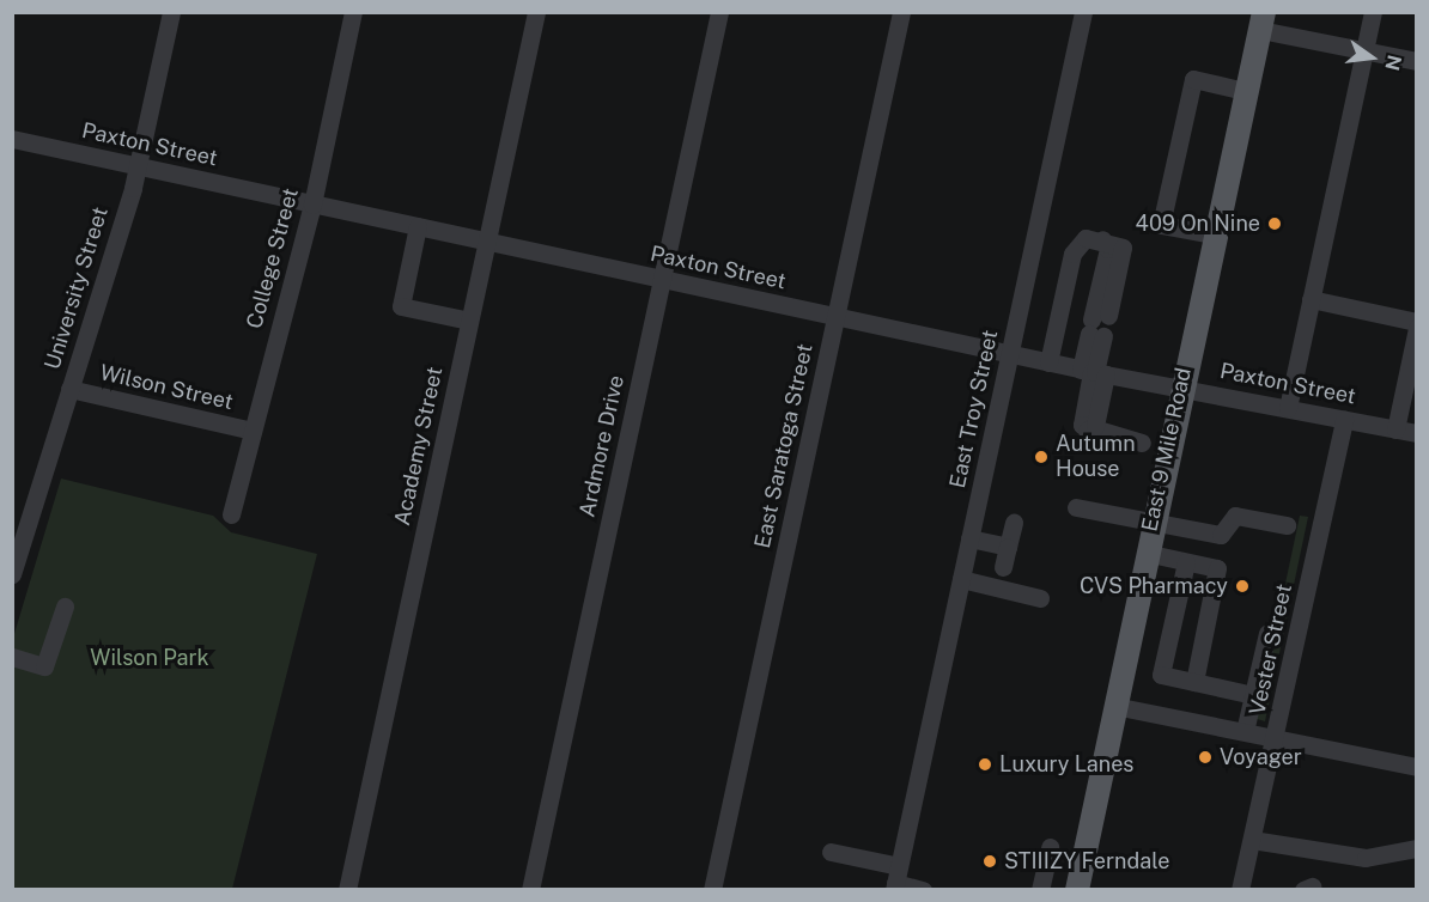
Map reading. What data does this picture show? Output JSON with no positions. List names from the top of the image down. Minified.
{"streets":{"main road":["East 9 Mile Road"],"street":["Paxton Street","College Street","University Street","Wilson Street","East Troy Street","Academy Street","Ardmore Drive","East Saratoga Street","Vester Street"]},"crossings":[["Paxton Street","College Street"],["Paxton Street","University Street"],["Paxton Street","East Troy Street"],["Paxton Street","Academy Street"],["Paxton Street","Ardmore Drive"],["Paxton Street","East Saratoga Street"],["Paxton Street","East 9 Mile Road"],["Paxton Street","Vester Street"],["College Street","Wilson Street"],["University Street","Wilson Street"]],"parks":["Wilson Park"],"places":["409 On Nine","Autumn House","CVS Pharmacy","Voyager","Luxury Lanes","STIIIZY Ferndale"],"north":"right"}
